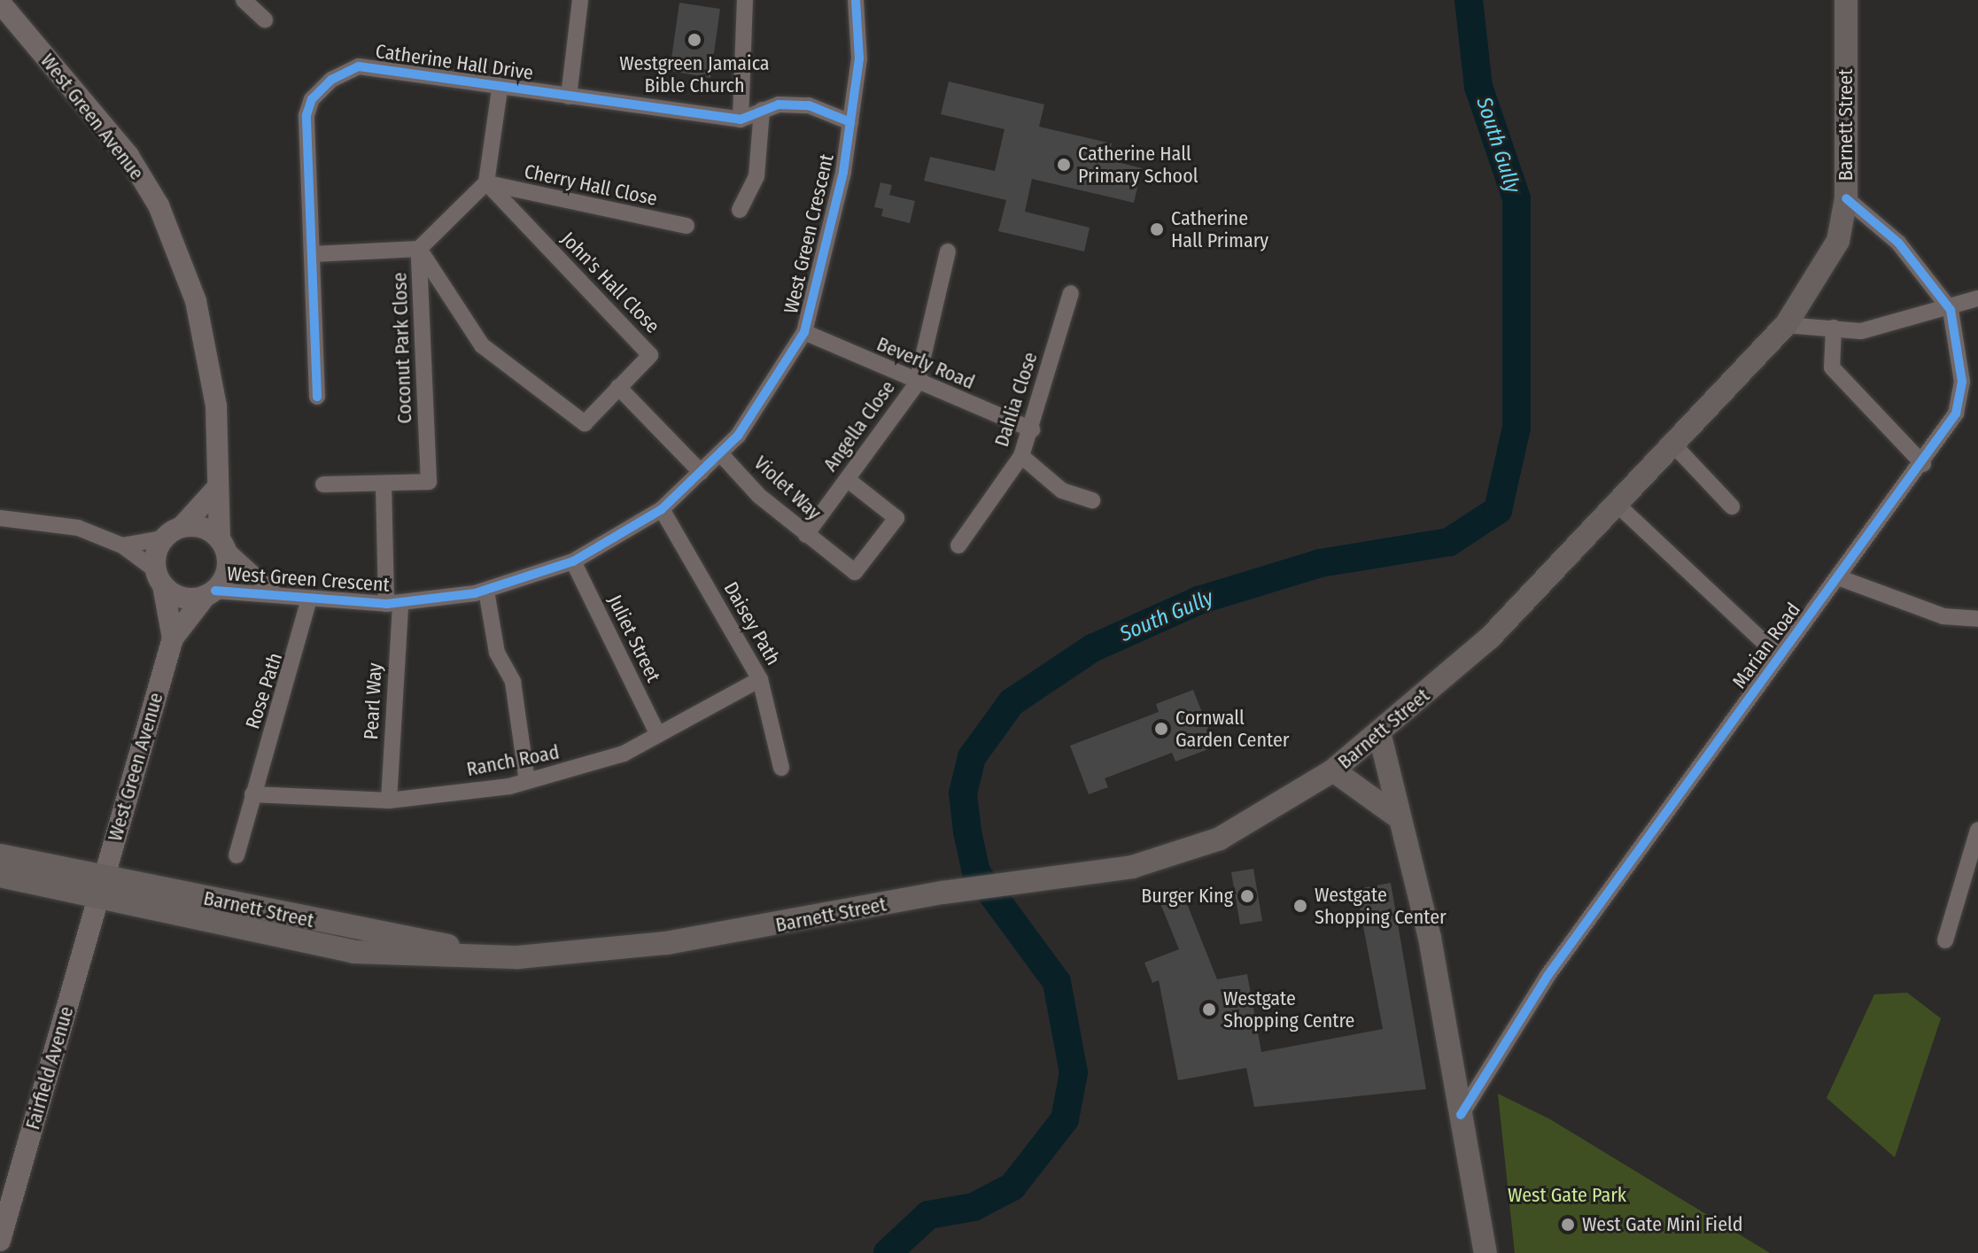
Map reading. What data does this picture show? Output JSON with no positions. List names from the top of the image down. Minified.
{"streets":{"main road":["Barnett Street"],"street":["Catherine Hall Drive","West Green Avenue","Cherry Hall Close","West Green Crescent","John's Hall Close","Coconut Park Close","Beverly Road","Dahlia Close","Angella Close","Violet Way","Daisey Path","Juliet Street","Marian Road","Rose Path","Pearl Way","Ranch Road","Fairfield Avenue"]},"crossings":[["West Green Avenue","Barnett Street"],["West Green Avenue","West Green Crescent"],["West Green Avenue","Fairfield Avenue"],["Barnett Street","Marian Road"],["Barnett Street","Fairfield Avenue"],["Cherry Hall Close","John's Hall Close"],["West Green Crescent","Beverly Road"],["West Green Crescent","Violet Way"],["West Green Crescent","Daisey Path"],["West Green Crescent","Juliet Street"],["West Green Crescent","Rose Path"],["West Green Crescent","Pearl Way"],["John's Hall Close","Coconut Park Close"],["Coconut Park Close","Pearl Way"],["Beverly Road","Dahlia Close"],["Beverly Road","Angella Close"],["Angella Close","Violet Way"],["Daisey Path","Ranch Road"],["Juliet Street","Ranch Road"],["Rose Path","Ranch Road"],["Pearl Way","Ranch Road"]],"water":["South Gully"],"parks":["West Gate Park"],"places":["Westgreen Jamaica Bible Church","Catherine Hall Primary School","Catherine Hall Primary","Cornwall Garden Center","Burger King","Westgate Shopping Center","Westgate Shopping Centre","West Gate Mini Field"]}
